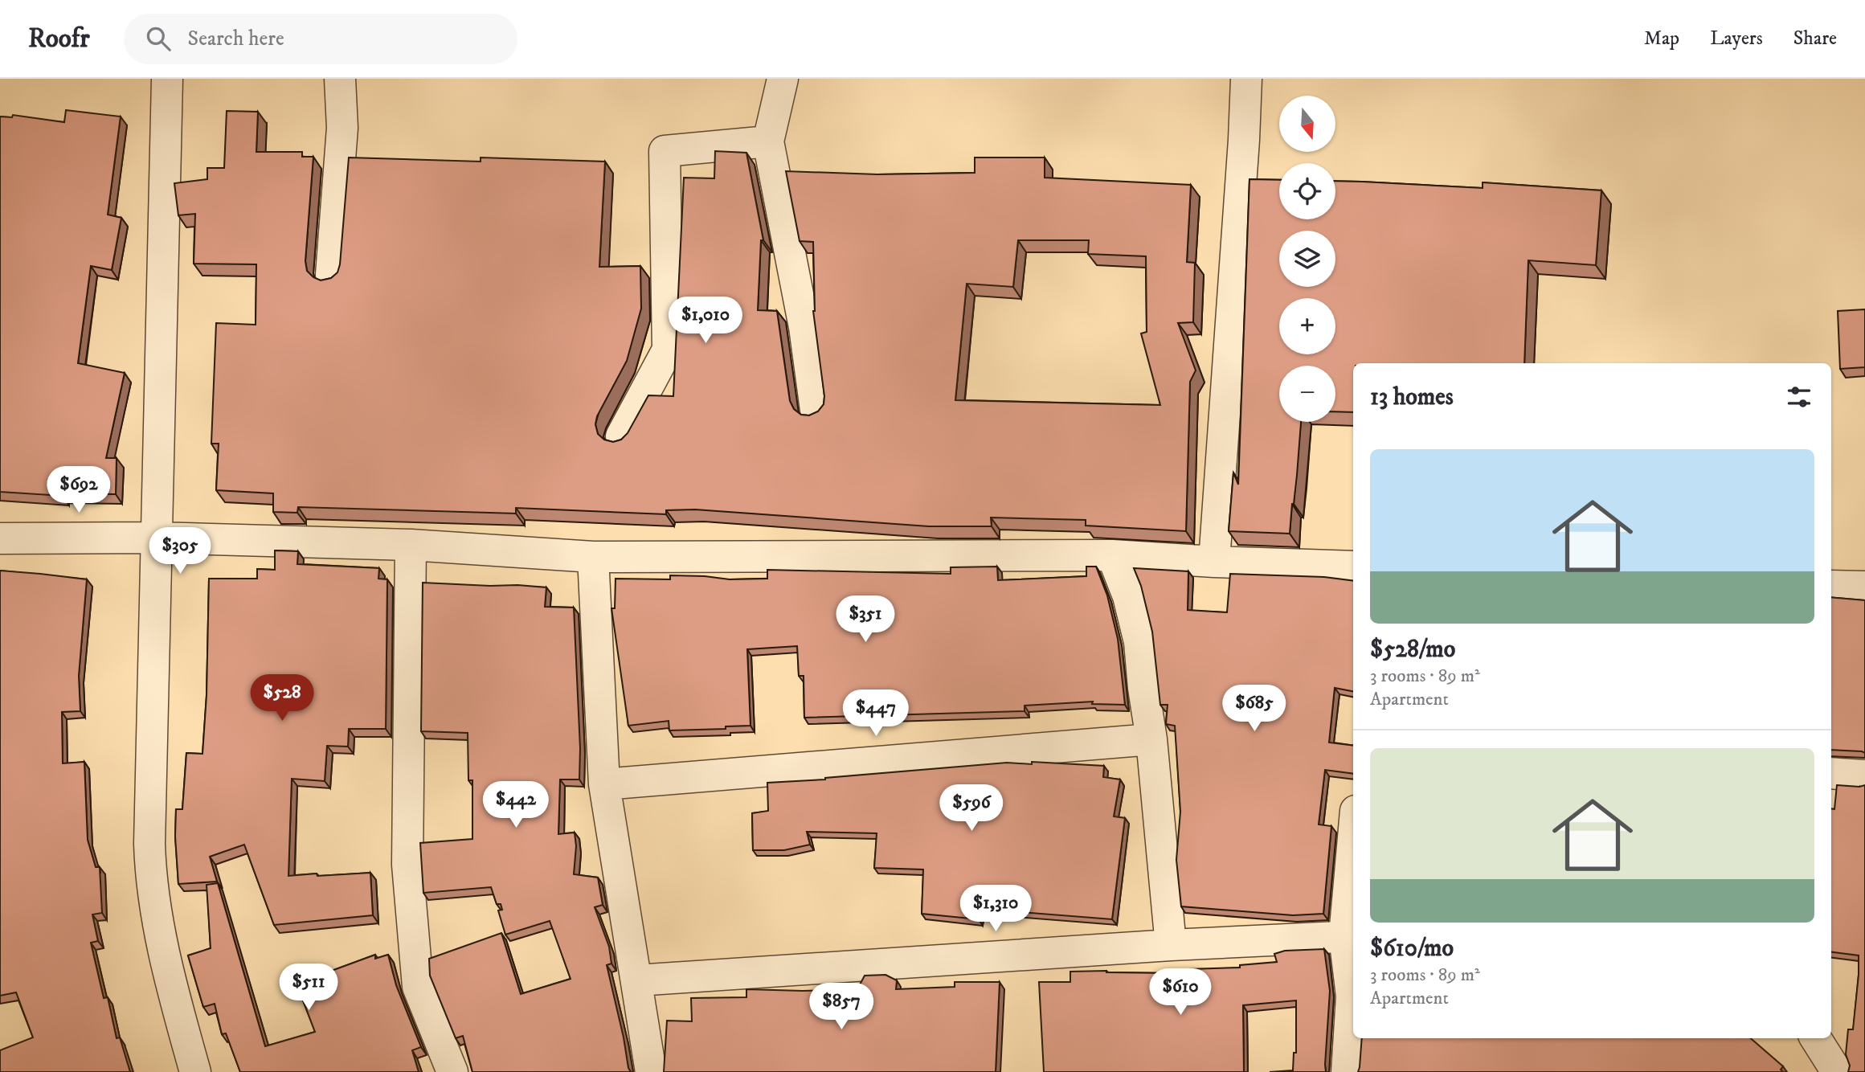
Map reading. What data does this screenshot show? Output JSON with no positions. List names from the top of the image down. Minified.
{"north":"bottom","page":{"header":"Roofr","search":"Search here","nav":["Map","Layers","Share"],"map_buttons":["+","−"],"price":["$1,010","$692","$305","$351","$528","$685","$447","$442","$596","$1,310","$511","$610","$857"],"heading":"13 homes","list":[{"name":"$528/mo","note":"3 rooms · 89 m² · Apartment"},{"name":"$610/mo","note":"3 rooms · 89 m² · Apartment"}]}}
